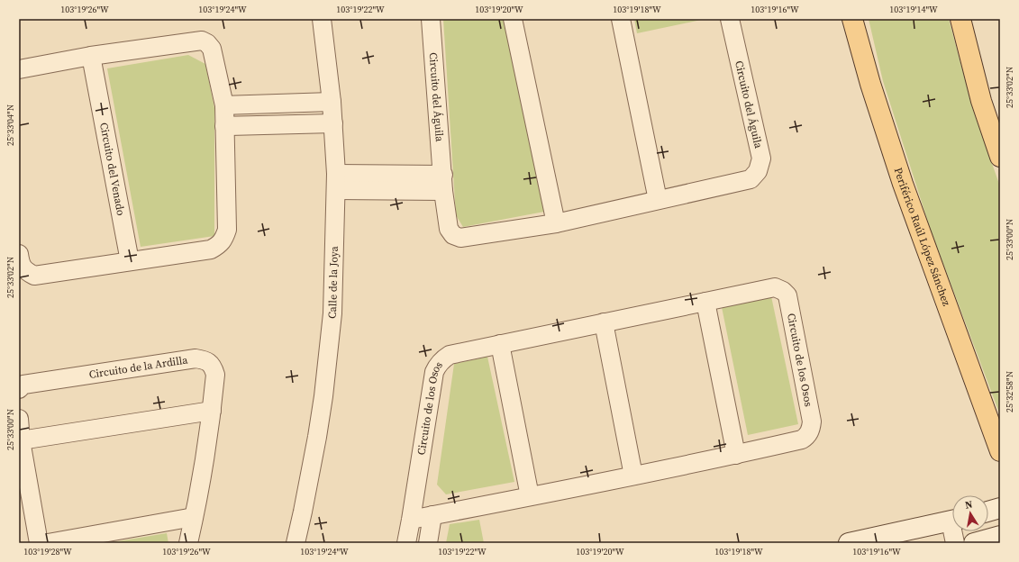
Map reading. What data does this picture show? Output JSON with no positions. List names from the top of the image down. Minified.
{"streets":{"main road":["Periférico Raúl López Sánchez"],"street":["Circuito del Águila","Circuito del Venado","Calle de la Joya","Circuito de los Osos","Circuito de la Ardilla"]},"north":"top","coordinates":["103°19'26\"W","103°19'24\"W","103°19'22\"W","103°19'20\"W","103°19'18\"W","103°19'16\"W","103°19'14\"W","25°33'02\"N","25°33'04\"N","25°33'00\"N","25°32'58\"N","103°19'28\"W"]}
